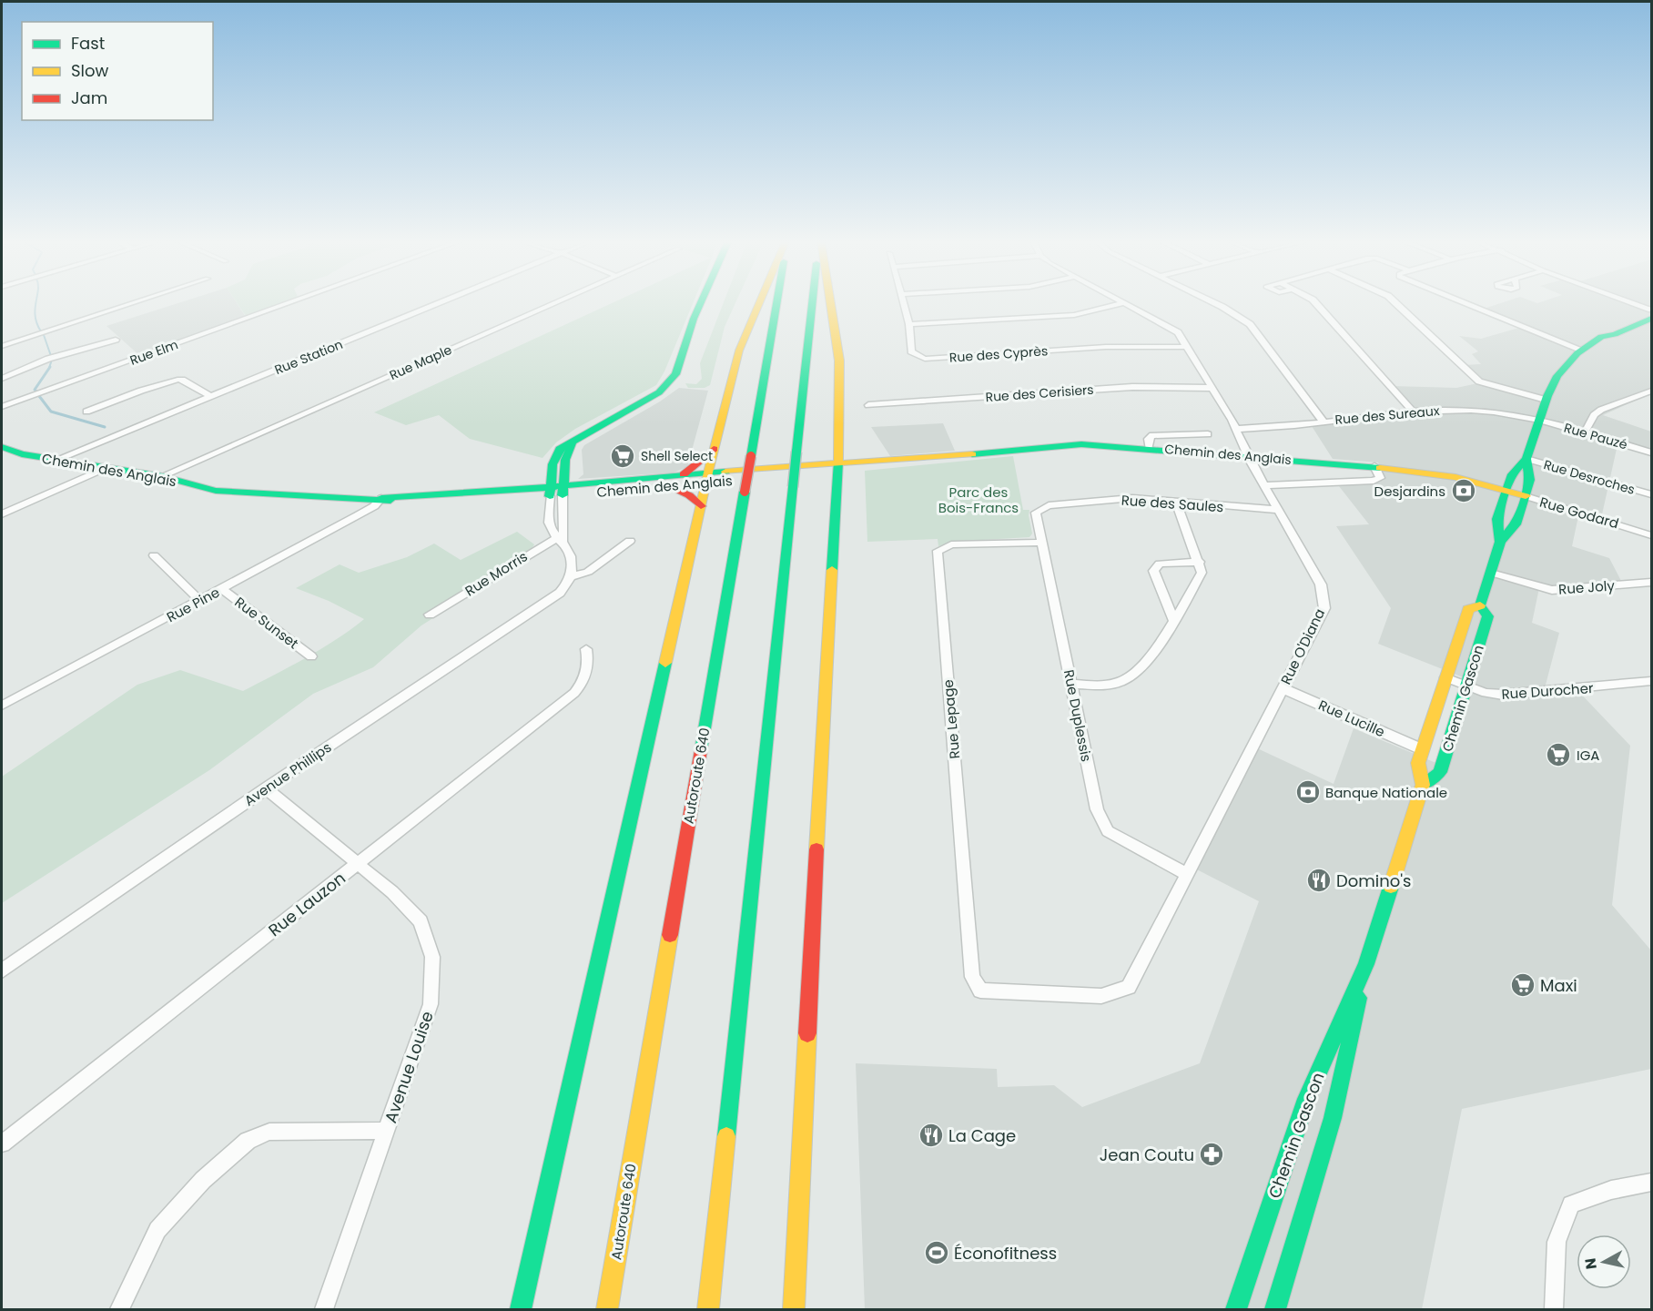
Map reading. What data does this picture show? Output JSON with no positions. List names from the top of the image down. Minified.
{"streets":{"main road":["Chemin des Anglais","Rue Godard","Chemin Gascon","Autoroute 640"],"street":["Rue Elm","Rue des Cyprès","Rue Station","Rue Maple","Rue des Cerisiers","Rue des Sureaux","Rue Pauzé","Rue Desroches","Rue des Saules","Rue Morris","Rue Joly","Rue Pine","Rue Sunset","Rue O'Diana","Rue Durocher","Rue Duplessis","Rue Lucille","Rue Lepage","Avenue Phillips","Rue Lauzon","Avenue Louise"]},"crossings":[["Rue des Cyprès","Rue O'Diana"],["Rue Station","Chemin des Anglais"],["Rue Maple","Chemin des Anglais"],["Rue des Cerisiers","Rue O'Diana"],["Rue des Sureaux","Rue Pauzé"],["Rue des Sureaux","Rue O'Diana"],["Rue des Sureaux","Chemin Gascon"],["Rue Pauzé","Chemin Gascon"],["Chemin des Anglais","Rue Godard"],["Chemin des Anglais","Rue Pine"],["Chemin des Anglais","Rue O'Diana"],["Chemin des Anglais","Chemin Gascon"],["Rue Desroches","Chemin Gascon"],["Rue des Saules","Rue O'Diana"],["Rue des Saules","Rue Duplessis"],["Rue Godard","Chemin Gascon"],["Rue Joly","Chemin Gascon"],["Rue Pine","Rue Sunset"],["Rue O'Diana","Rue Duplessis"],["Rue O'Diana","Rue Lucille"],["Rue O'Diana","Rue Lepage"],["Rue Durocher","Chemin Gascon"],["Chemin Gascon","Rue Lucille"],["Rue Duplessis","Rue Lepage"],["Avenue Phillips","Avenue Louise"],["Rue Lauzon","Avenue Louise"]],"parks":["Parc des Bois-Francs"],"places":{"supermarket":["Shell Select","IGA","Maxi"],"bank":["Desjardins","Banque Nationale"],"restaurant":["Domino's","La Cage"],"pharmacy":["Jean Coutu"],"sports":["Éconofitness"]},"legend":["Fast","Slow","Jam"],"north":"left"}
